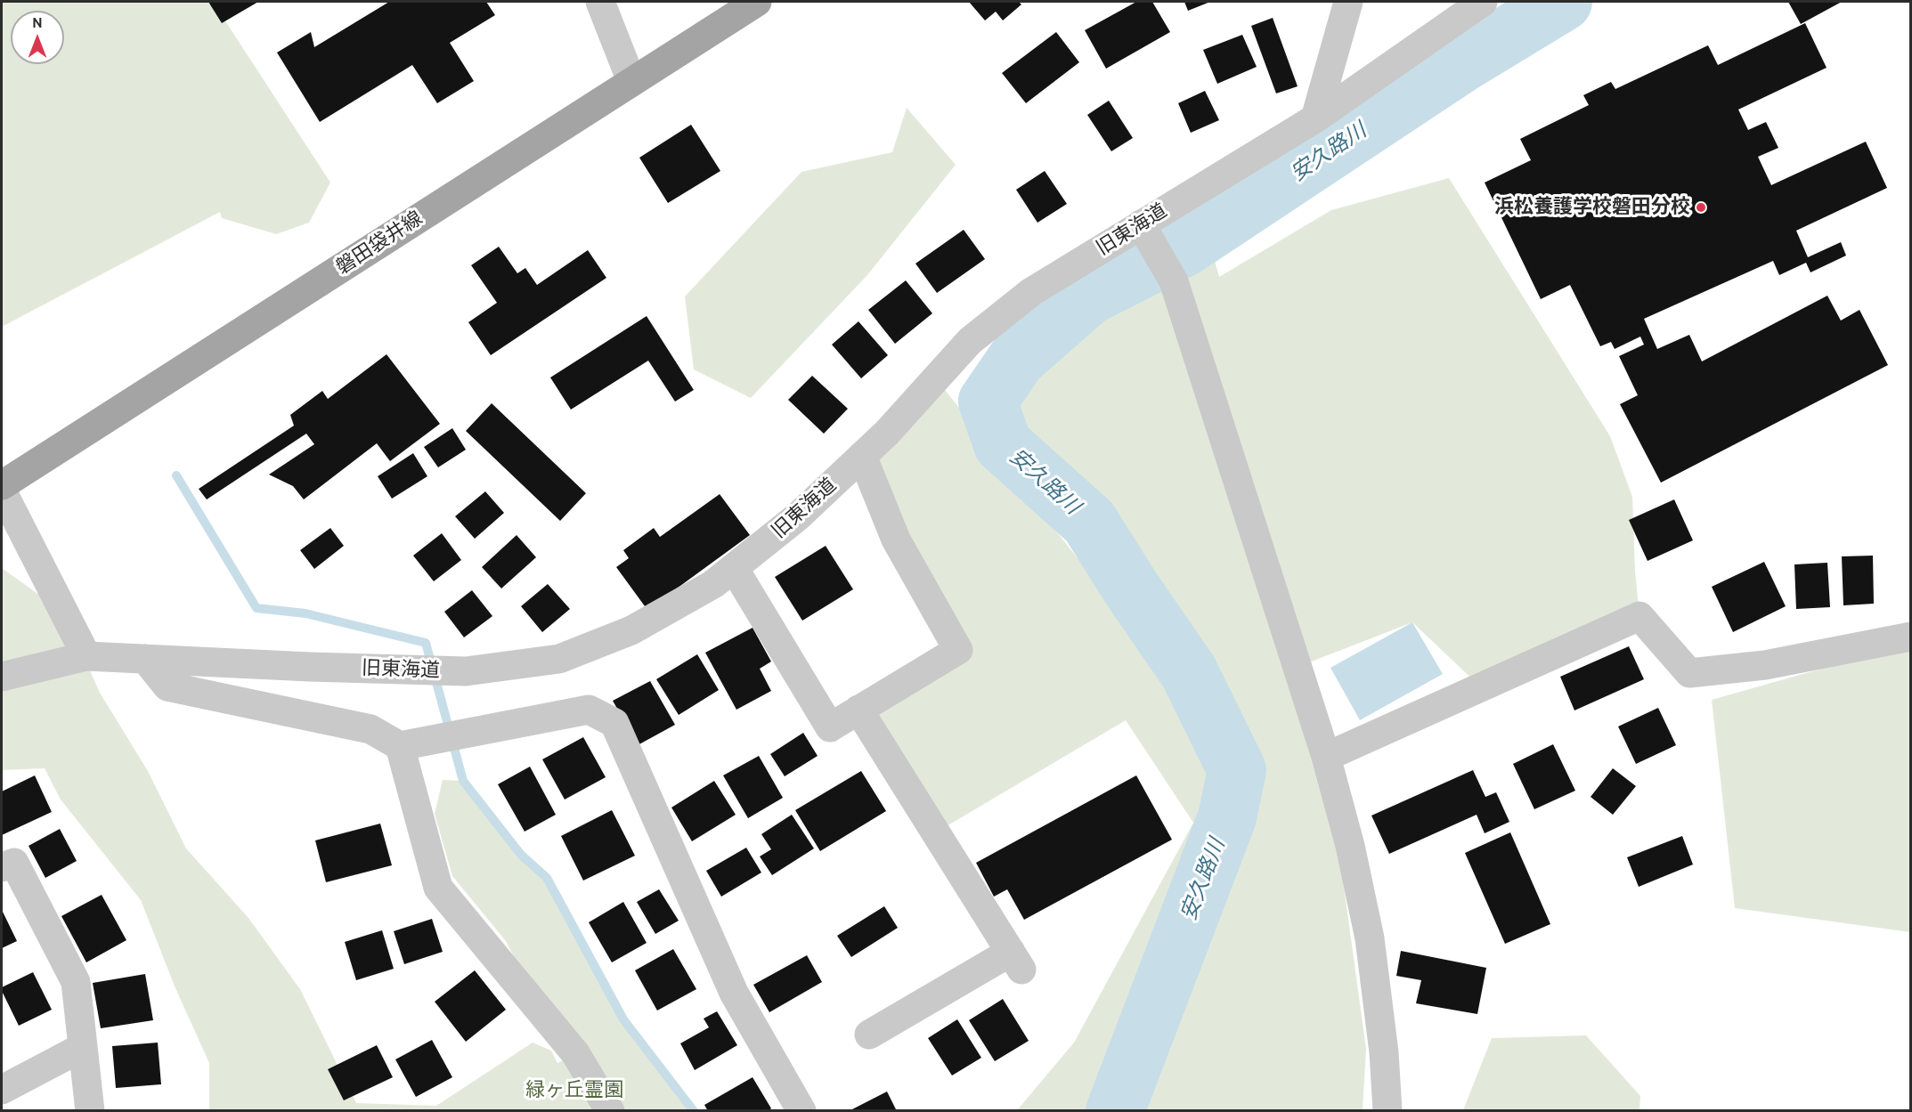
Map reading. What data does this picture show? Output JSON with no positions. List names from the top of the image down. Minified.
{"streets":{"main road":["磐田袋井線"],"street":["旧東海道"]},"water":["安久路川"],"parks":["緑ヶ丘霊園"],"places":["浜松養護学校磐田分校"],"north":"top"}
